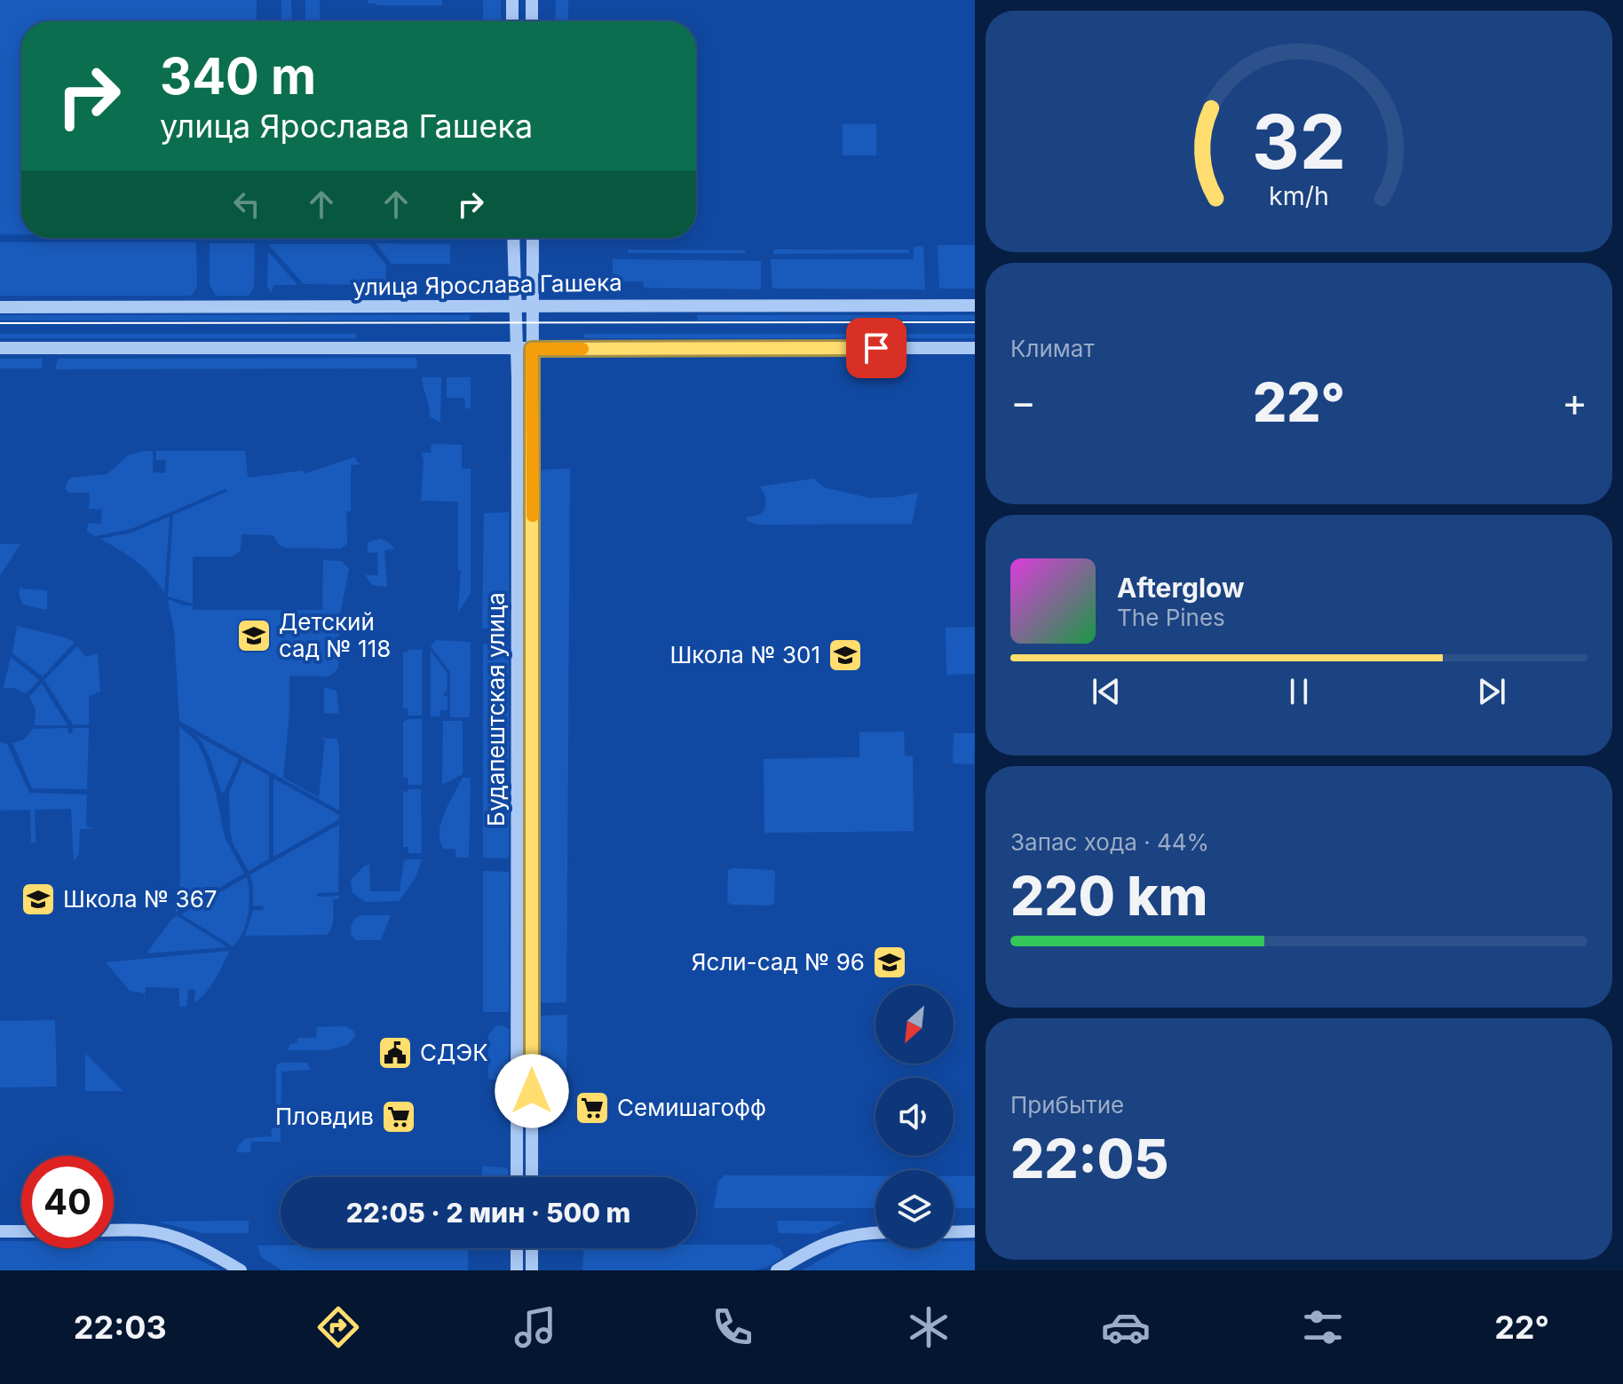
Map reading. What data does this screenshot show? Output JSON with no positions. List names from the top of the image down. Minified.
{"streets":{"street":["улица Ярослава Гашека","Будапештская улица"]},"crossings":[["улица Ярослава Гашека","Будапештская улица"]],"places":{"school or university":["Детский сад № 118","Школа № 301","Школа № 367","Ясли-сад № 96"],"public building":["СДЭК"],"supermarket":["Семишагофф","Пловдив"]},"north":"bottom left","page":{"turn":["340 m","улица Ярослава Гашека"],"tile":["Климат",["Запас хода · 44%","220 km"],["Прибытие","22:05"]],"heat":["−","22°","+"],"song":["Afterglow","The Pines"],"limit":"40","trip":"22:05 · 2 мин · 500 m","tabs":["22:03","22°"],"gauge":["32","km/h"]}}
